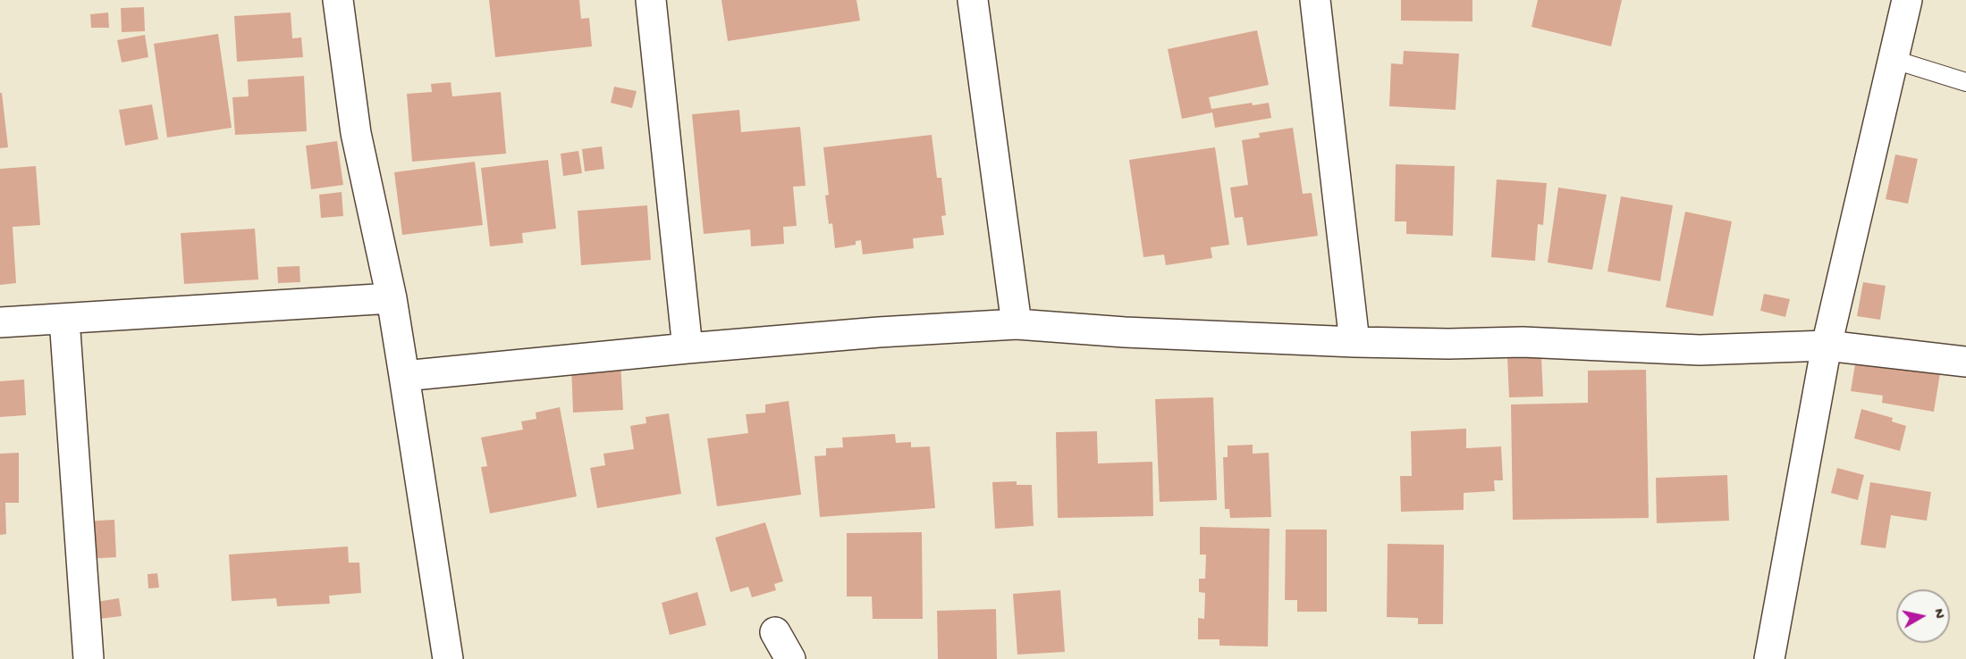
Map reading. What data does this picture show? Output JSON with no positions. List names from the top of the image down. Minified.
{"north":"right"}
